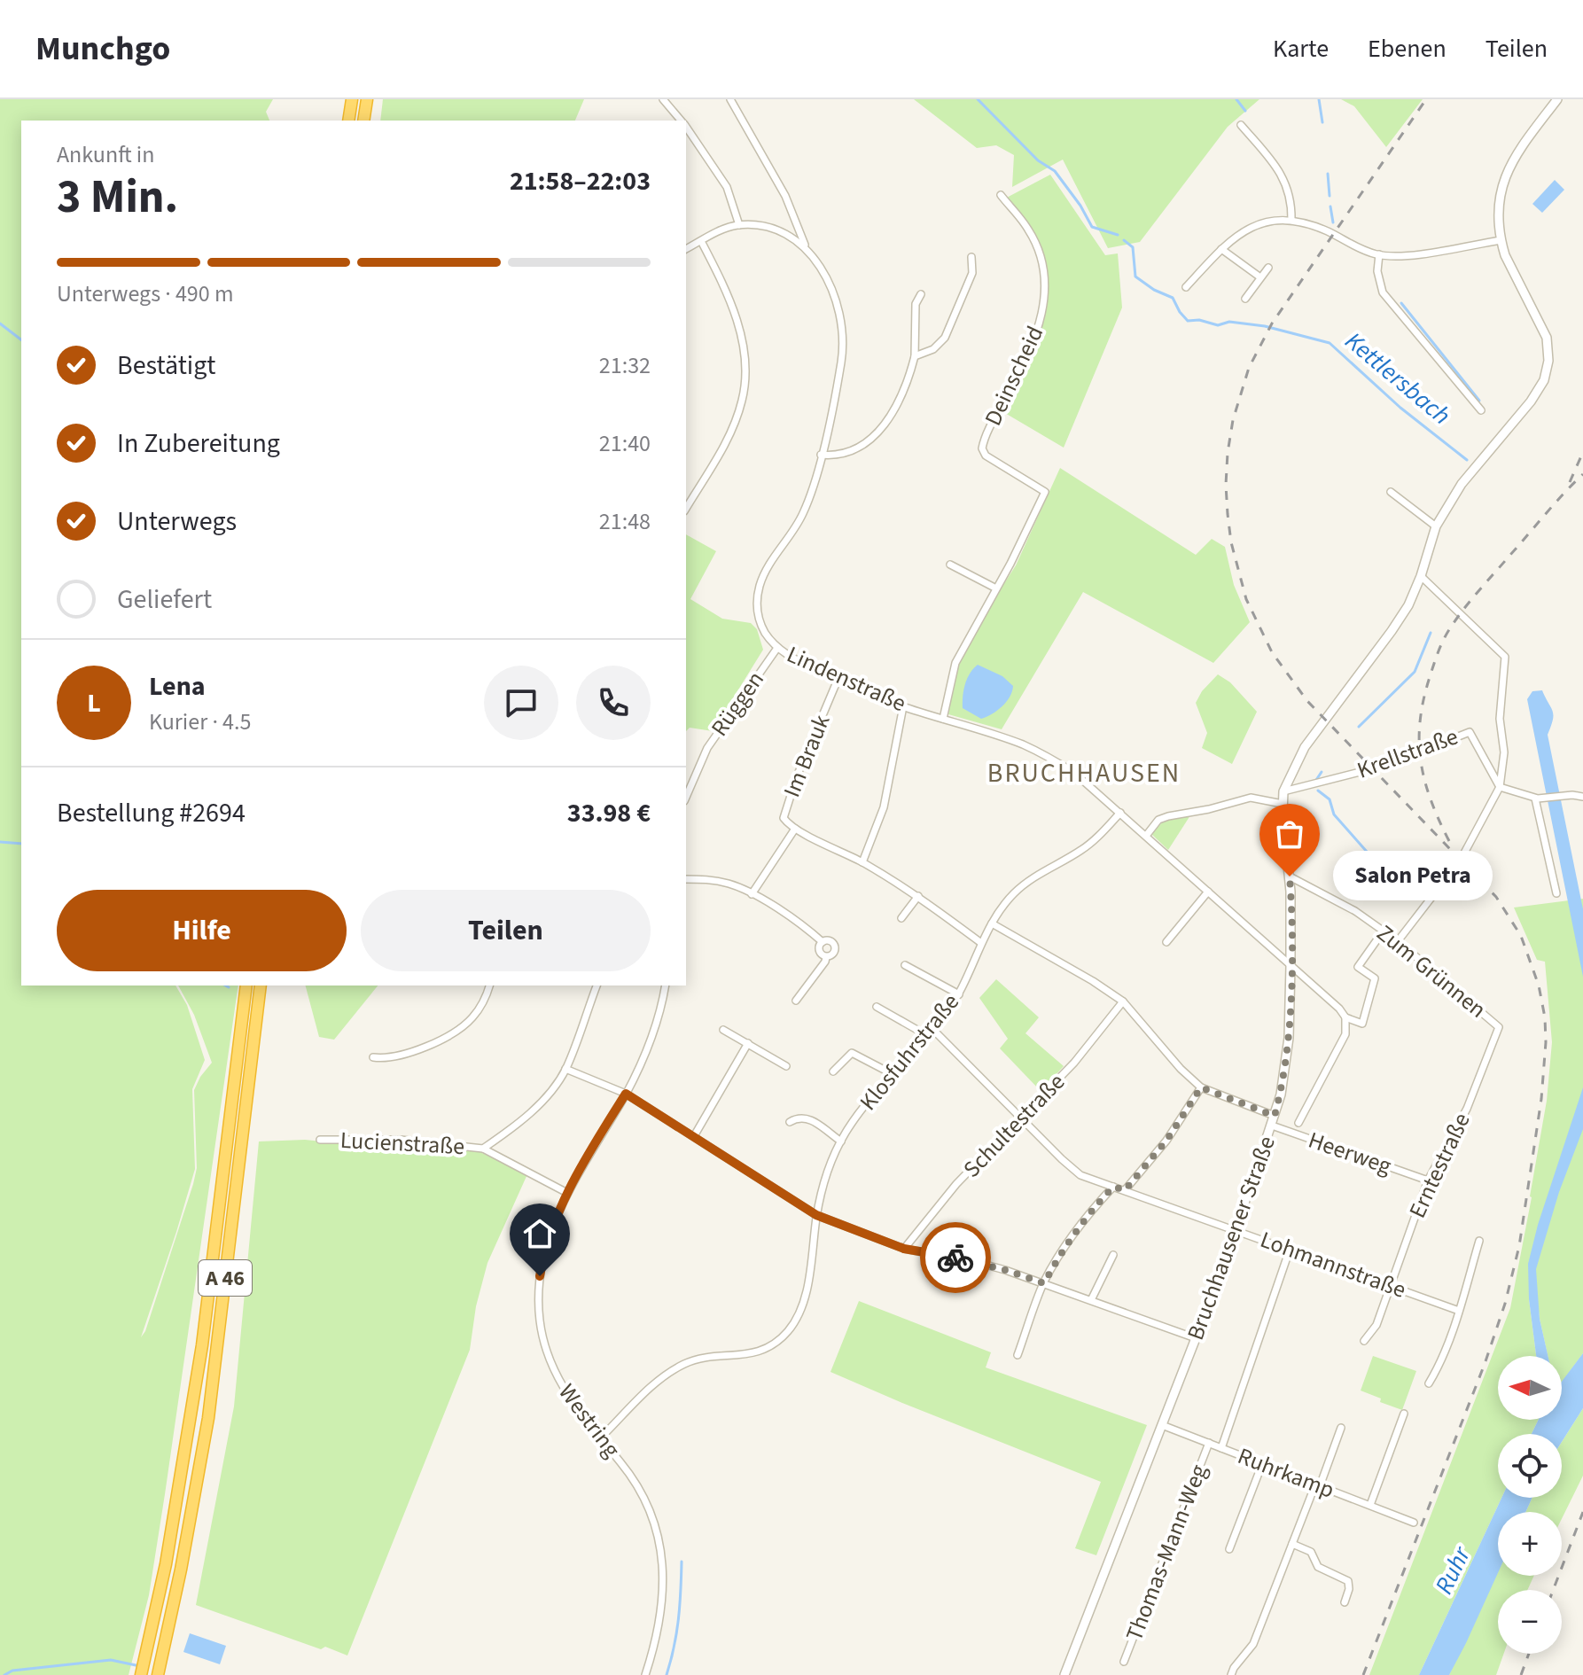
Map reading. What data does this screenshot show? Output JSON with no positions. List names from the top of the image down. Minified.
{"streets":{"highway":["A 46"],"street":["Deinscheid","Lindenstraße","Rüggen","Krellstraße","Im Brauk","Zum Grünnen","Klosfuhrstraße","Schultestraße","Lucienstraße","Heerweg","Erntestraße","Bruchhausener Straße","Lohmannstraße","Westring","Ruhrkamp","Thomas-Mann-Weg"]},"crossings":[["Lindenstraße","Rüggen"],["Lindenstraße","Im Brauk"],["Lindenstraße","Klosfuhrstraße"],["Lindenstraße","Bruchhausener Straße"],["Krellstraße","Bruchhausener Straße"],["Im Brauk","Klosfuhrstraße"],["Zum Grünnen","Erntestraße"],["Zum Grünnen","Bruchhausener Straße"],["Klosfuhrstraße","Lohmannstraße"],["Klosfuhrstraße","Westring"],["Schultestraße","Lohmannstraße"],["Lucienstraße","Westring"],["Heerweg","Erntestraße"],["Heerweg","Bruchhausener Straße"],["Erntestraße","Lohmannstraße"],["Bruchhausener Straße","Lohmannstraße"],["Bruchhausener Straße","Ruhrkamp"],["Lohmannstraße","Thomas-Mann-Weg"],["Ruhrkamp","Thomas-Mann-Weg"]],"districts":["BRUCHHAUSEN"],"water":["Kettlersbach","Ruhr"],"places":["Salon Petra"],"north":"left","page":{"header":"Munchgo","nav":["Karte","Ebenen","Teilen"],"heading":["3 Min.","Ankunft in","21:58–22:03"],"panel":["Lena","Kurier · 4.5","Bestellung #2694","33.98 €"],"bar":"Unterwegs · 490 m","list":[["Bestätigt","21:32"],["In Zubereitung","21:40"],["Unterwegs","21:48"],"Geliefert"],"round":"L","bubble":"Salon Petra","buttons":["Hilfe","Teilen"],"map_buttons":["+","−"]}}
